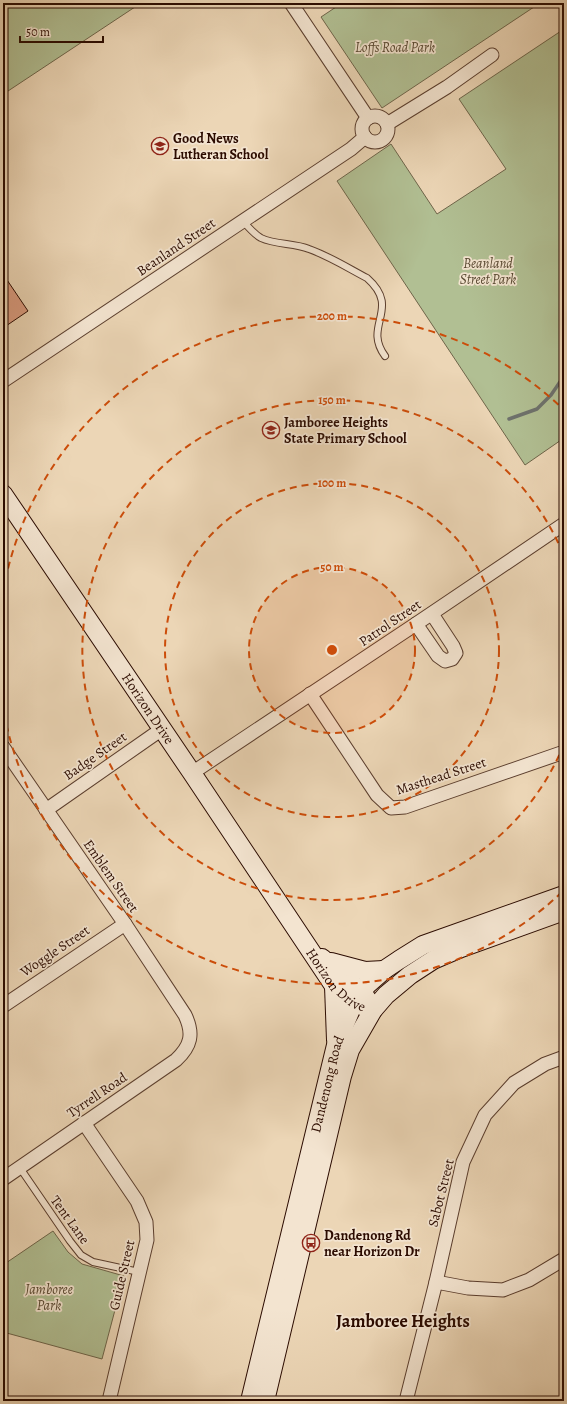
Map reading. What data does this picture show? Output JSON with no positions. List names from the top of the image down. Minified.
{"streets":{"main road":["Horizon Drive","Dandenong Road"],"street":["Beanland Street","Patrol Street","Badge Street","Masthead Street","Emblem Street","Woggle Street","Tyrrell Road","Sabot Street","Guide Street"],"lane":["Tent Lane"]},"crossings":[["Patrol Street","Horizon Drive"],["Patrol Street","Masthead Street"],["Horizon Drive","Badge Street"],["Horizon Drive","Dandenong Road"],["Badge Street","Emblem Street"],["Emblem Street","Woggle Street"],["Emblem Street","Tyrrell Road"],["Tyrrell Road","Tent Lane"],["Tyrrell Road","Guide Street"],["Tent Lane","Guide Street"]],"districts":["Jamboree Heights"],"parks":["Loffs Road Park","Beanland Street Park","Jamboree Park"],"places":{"school or university":["Good News Lutheran School","Jamboree Heights State Primary School"],"bus stop":["Dandenong Rd near Horizon Dr"]},"scale_bar":"50 m","rings":["200 m","150 m","100 m","50 m"]}
